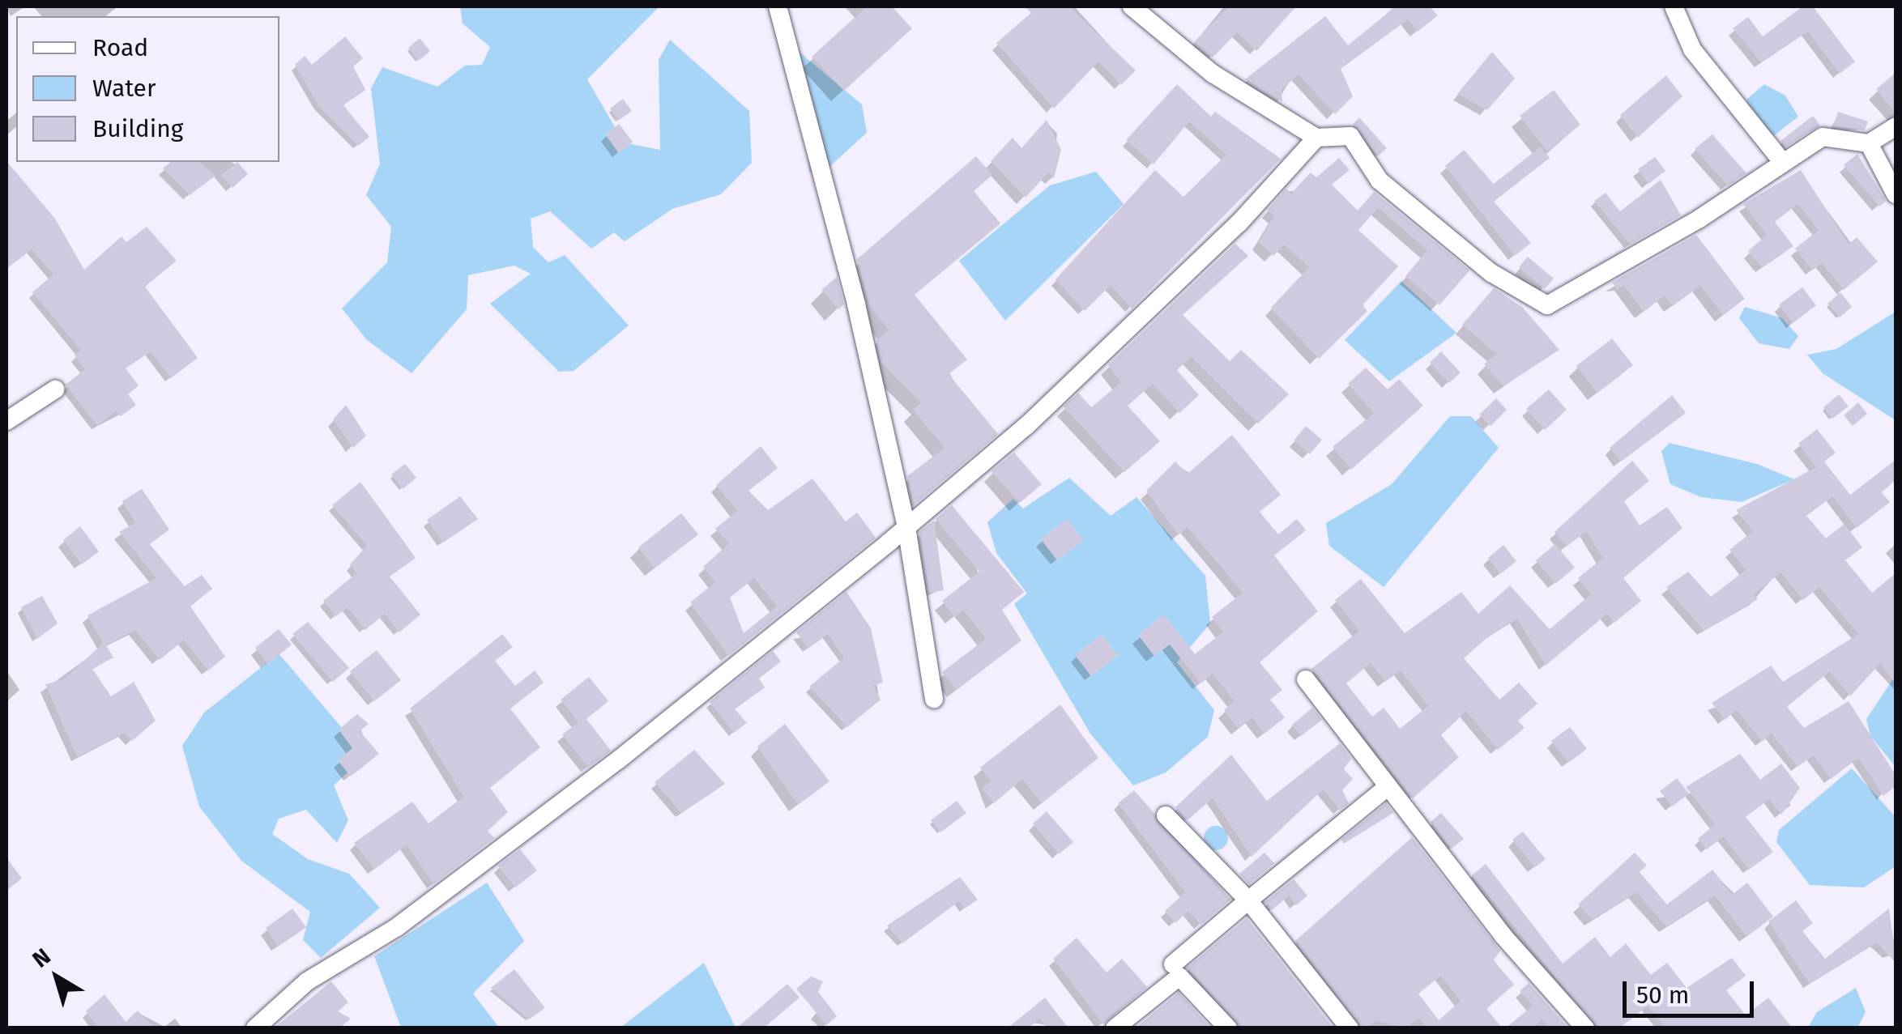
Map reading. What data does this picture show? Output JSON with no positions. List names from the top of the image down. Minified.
{"legend":["Road","Water","Building"],"scale_bar":"50 m","north":"top left"}
